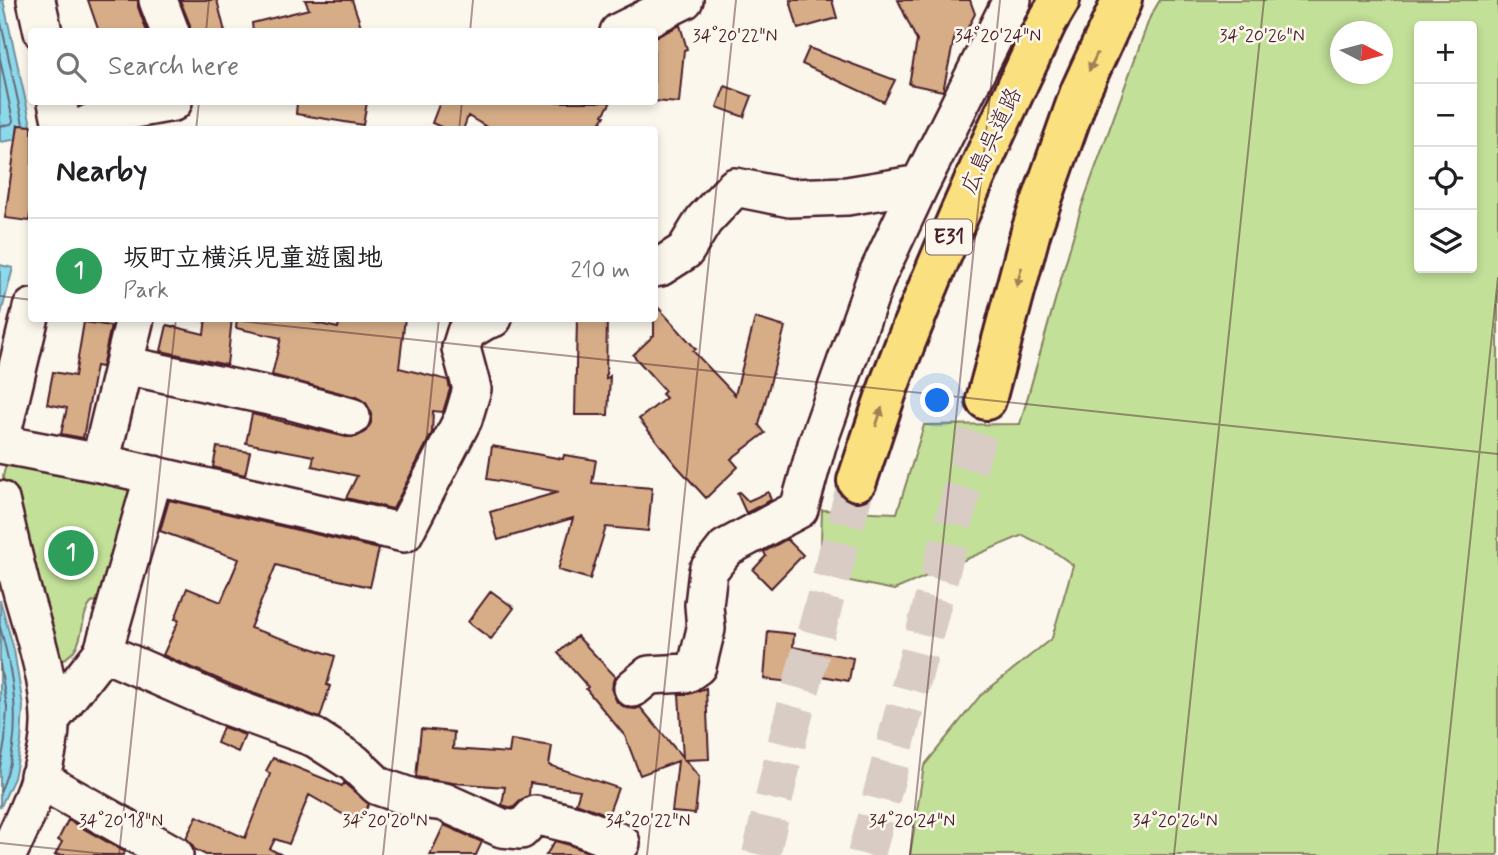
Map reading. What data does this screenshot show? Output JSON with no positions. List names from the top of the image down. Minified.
{"streets":{"highway":["広島呉道路","E31"]},"north":"right","page":{"map_buttons":["+","−"],"search":"Search here","heading":"Nearby","list":[{"mark":"1","name":"坂町立横浜児童遊園地","note":"Park","value":"210 m"}],"pins":"1"},"coordinates":["34°20'22\"N","34°20'24\"N","34°20'26\"N","34°20'18\"N","34°20'20\"N"]}
